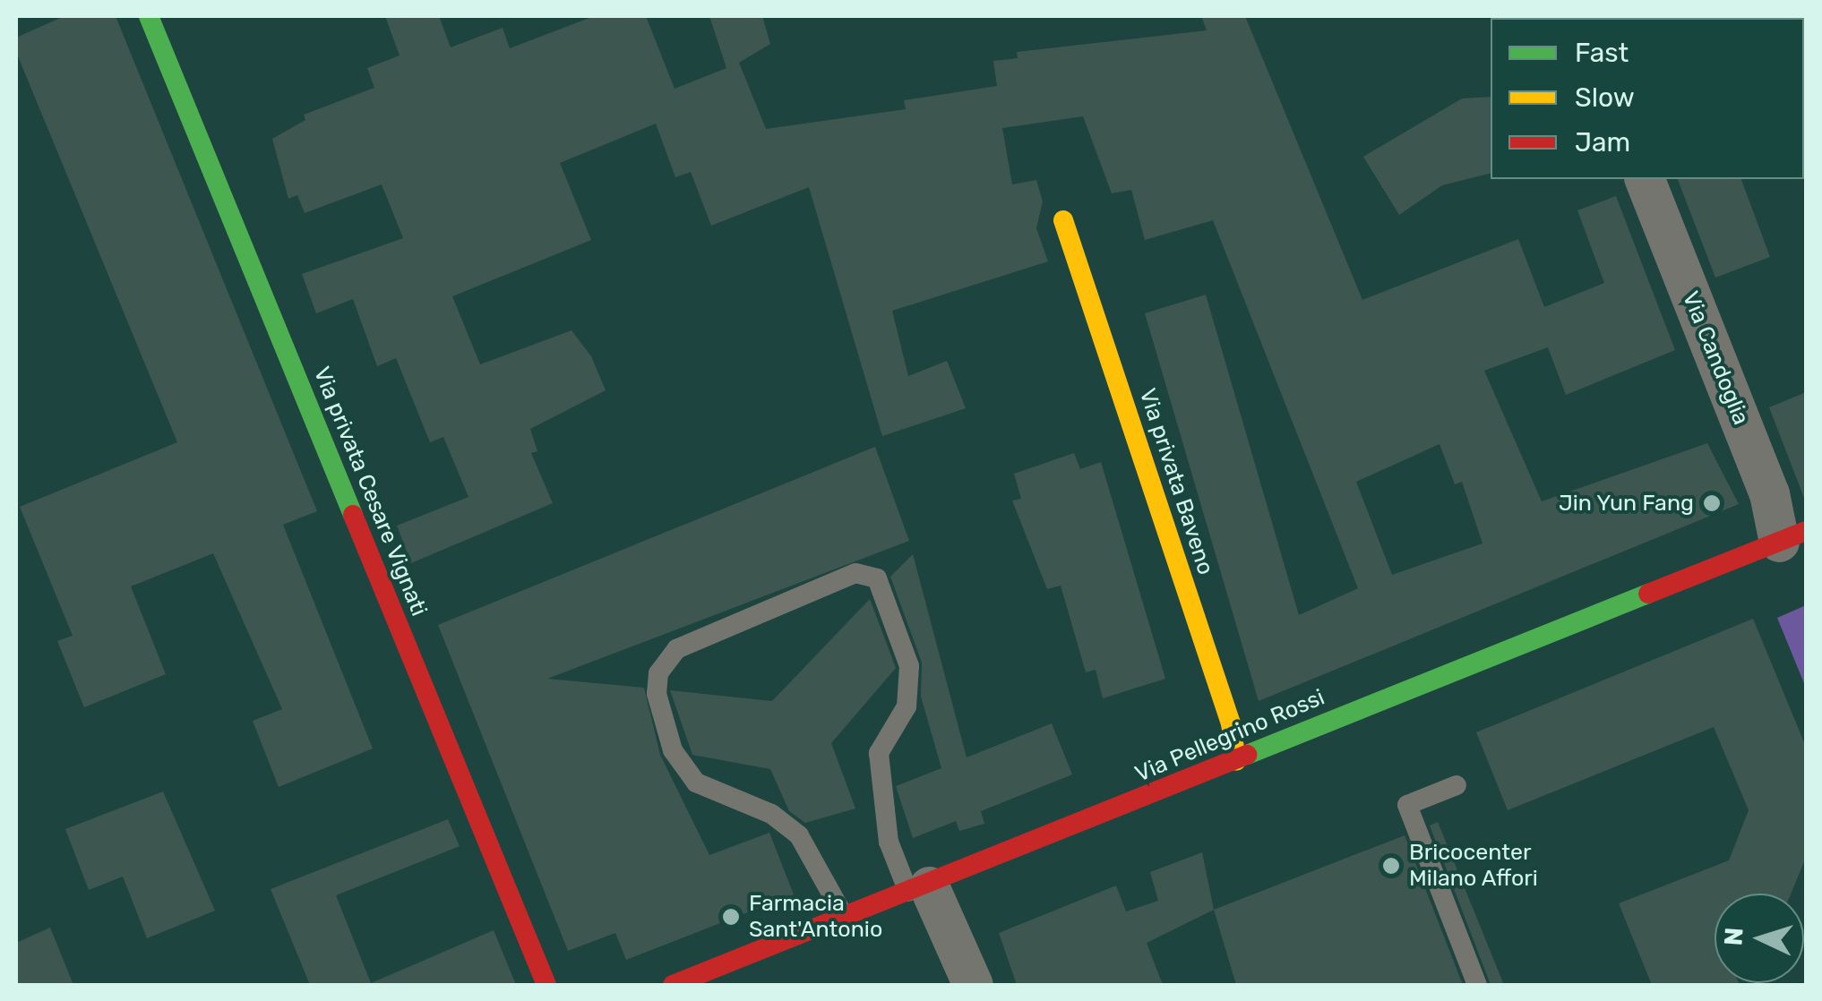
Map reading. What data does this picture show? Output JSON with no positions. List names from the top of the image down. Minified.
{"streets":{"street":["Via Candoglia","Via privata Baveno","Via privata Cesare Vignati","Via Pellegrino Rossi"]},"crossings":[["Via Candoglia","Via Pellegrino Rossi"],["Via privata Baveno","Via Pellegrino Rossi"]],"places":["Jin Yun Fang","Bricocenter Milano Affori","Farmacia Sant'Antonio"],"legend":["Fast","Slow","Jam"],"north":"left"}
